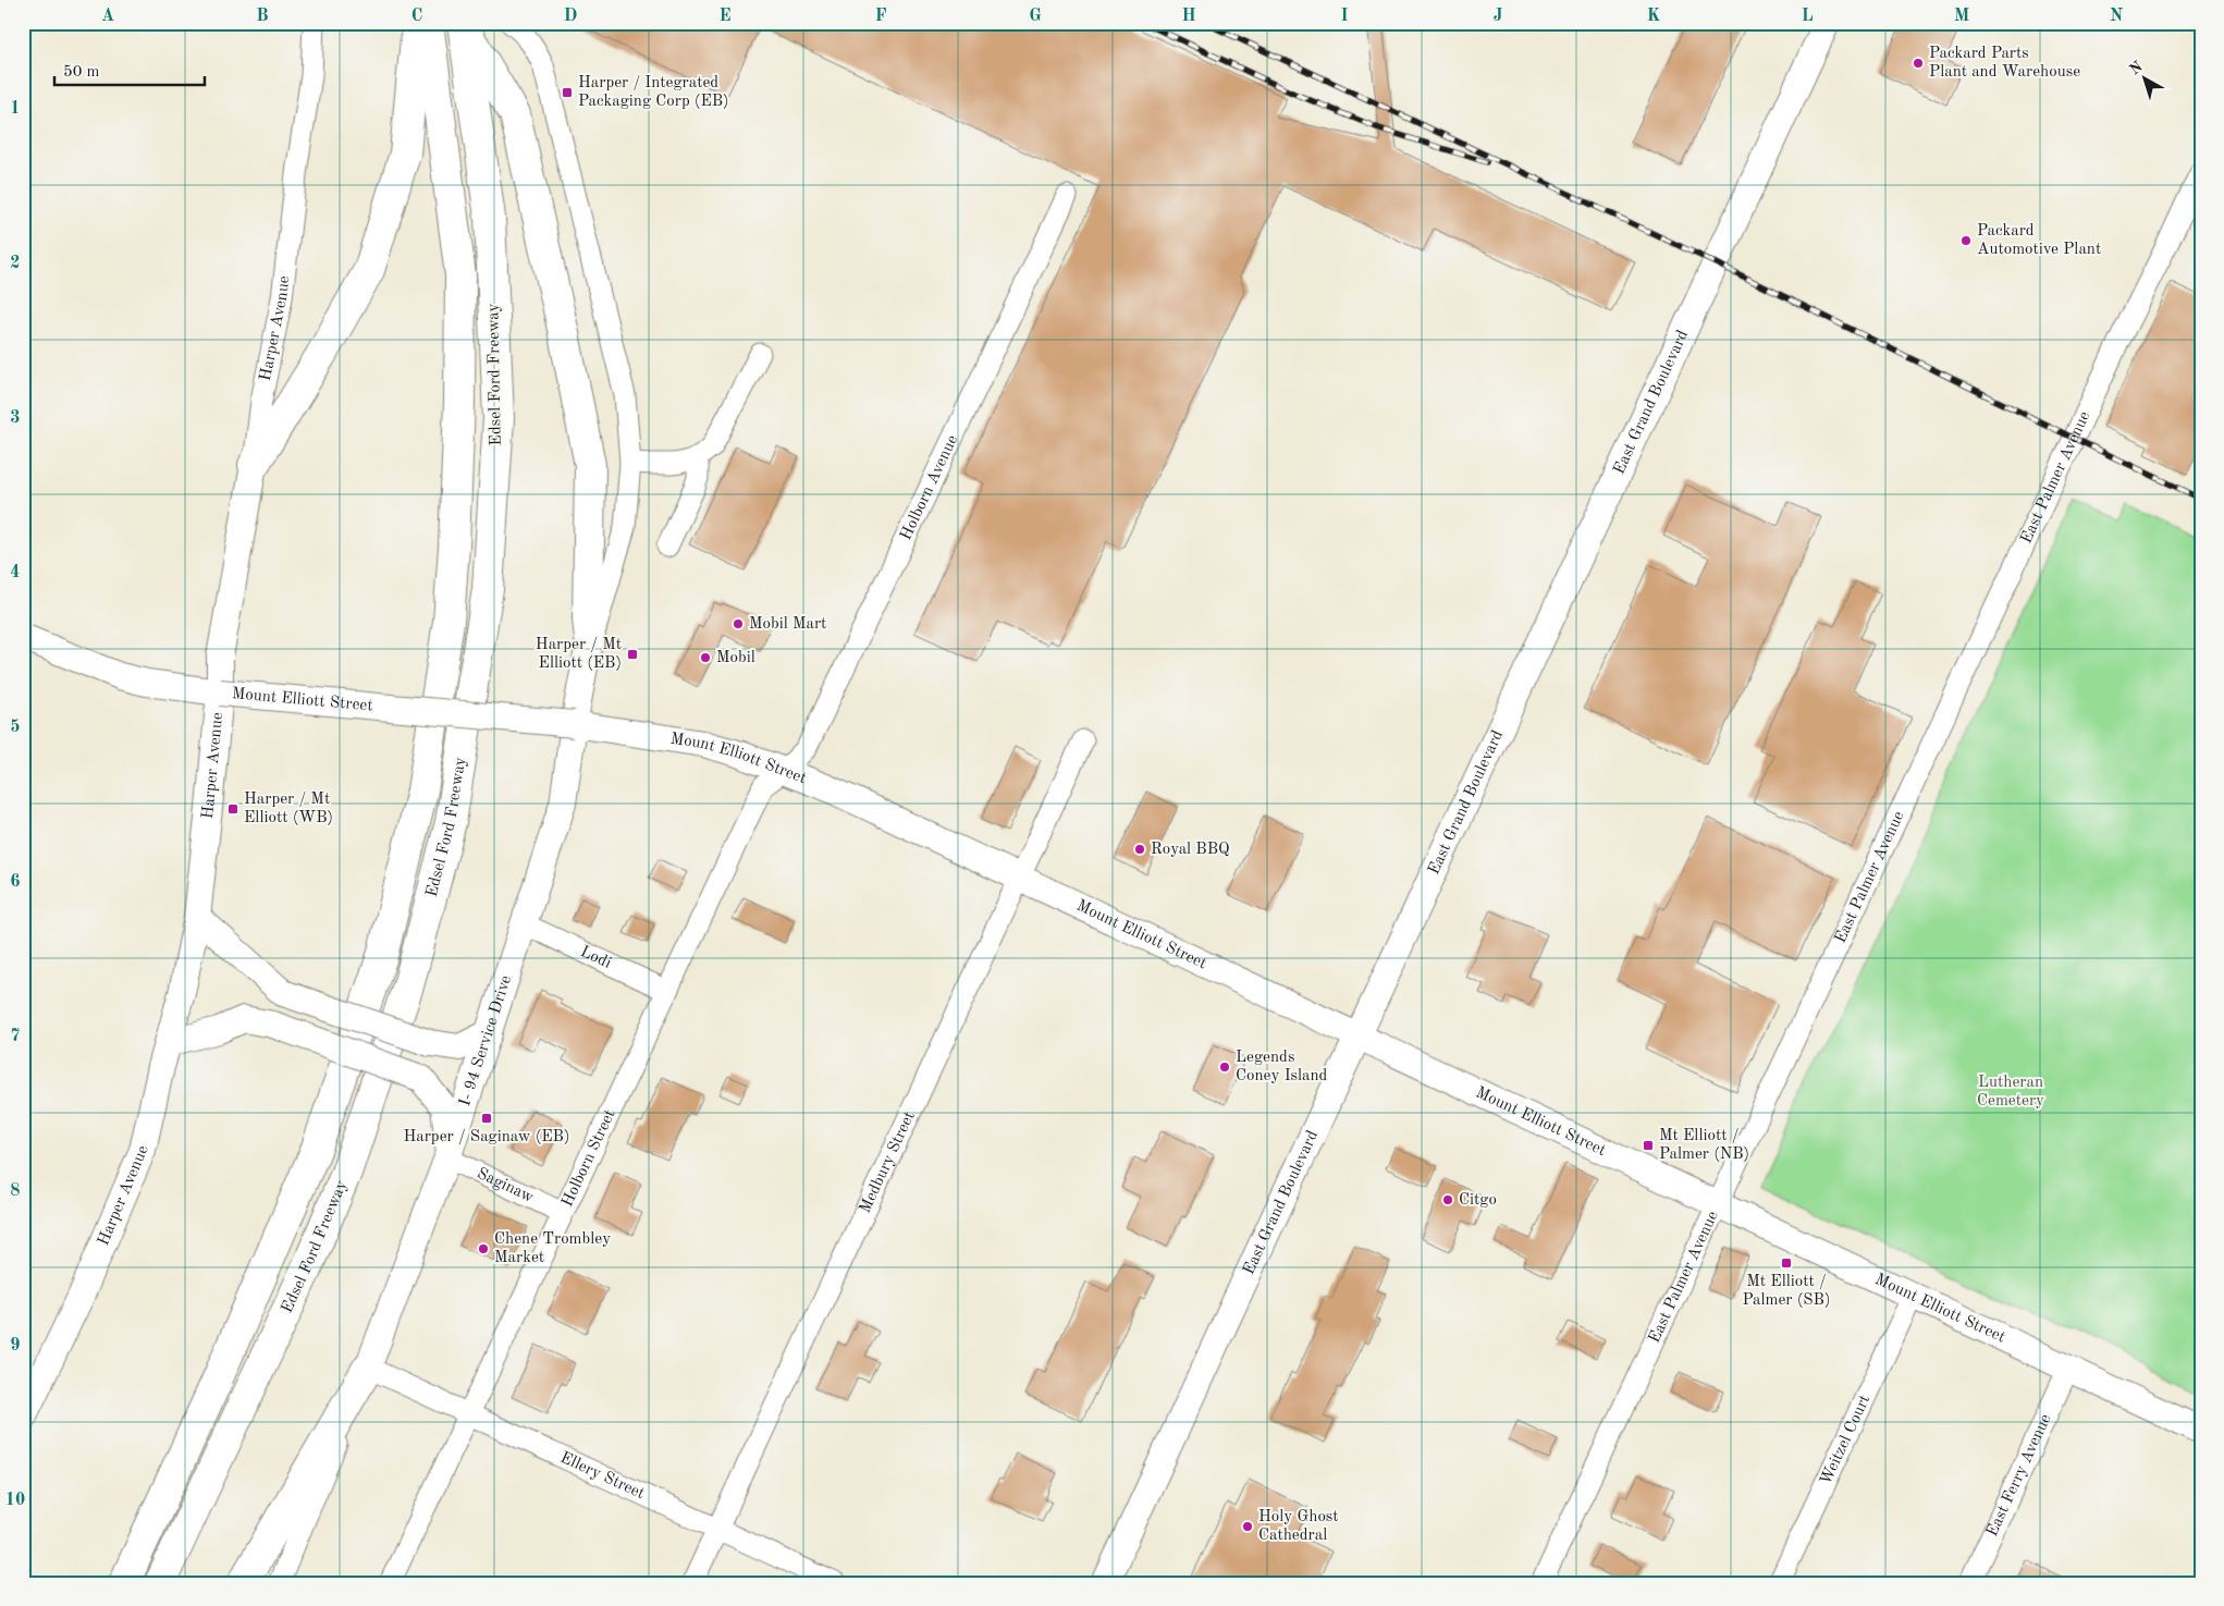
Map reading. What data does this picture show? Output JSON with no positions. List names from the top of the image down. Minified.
{"streets":{"highway":["Edsel Ford Freeway"],"main road":["Harper Avenue","East Grand Boulevard","Mount Elliott Street","I- 94 Service Drive"],"street":["East Palmer Avenue","Holborn Avenue","Lodi","Holborn Street","Medbury Street","Saginaw","Weitzel Court","Ellery Street","East Ferry Avenue"]},"crossings":[["Harper Avenue","Mount Elliott Street"],["East Grand Boulevard","Mount Elliott Street"],["East Palmer Avenue","Mount Elliott Street"],["Holborn Avenue","Mount Elliott Street"],["Holborn Avenue","Holborn Street"],["Mount Elliott Street","Holborn Street"],["Mount Elliott Street","Medbury Street"],["Mount Elliott Street","Weitzel Court"],["Mount Elliott Street","East Ferry Avenue"],["Lodi","I- 94 Service Drive"],["Lodi","Holborn Street"],["I- 94 Service Drive","Saginaw"],["Holborn Street","Saginaw"],["Holborn Street","Ellery Street"],["Medbury Street","Ellery Street"]],"parks":["Lutheran Cemetery"],"places":{"other":["Packard Parts Plant and Warehouse","Packard Automotive Plant","Mobil Mart","Mobil","Royal BBQ","Legends Coney Island","Citgo","Chene Trombley Market","Holy Ghost Cathedral"],"transit":["Harper / Integrated Packaging Corp (EB)","Harper / Mt Elliott (EB)","Harper / Mt Elliott (WB)","Harper / Saginaw (EB)","Mt Elliott / Palmer (NB)","Mt Elliott / Palmer (SB)"]},"scale_bar":"50 m","north":"top left","grid":{"columns":["A","B","C","D","E","F","G","H","I","J","K","L","M","N"],"rows":["1","2","3","4","5","6","7","8","9","10"]}}
